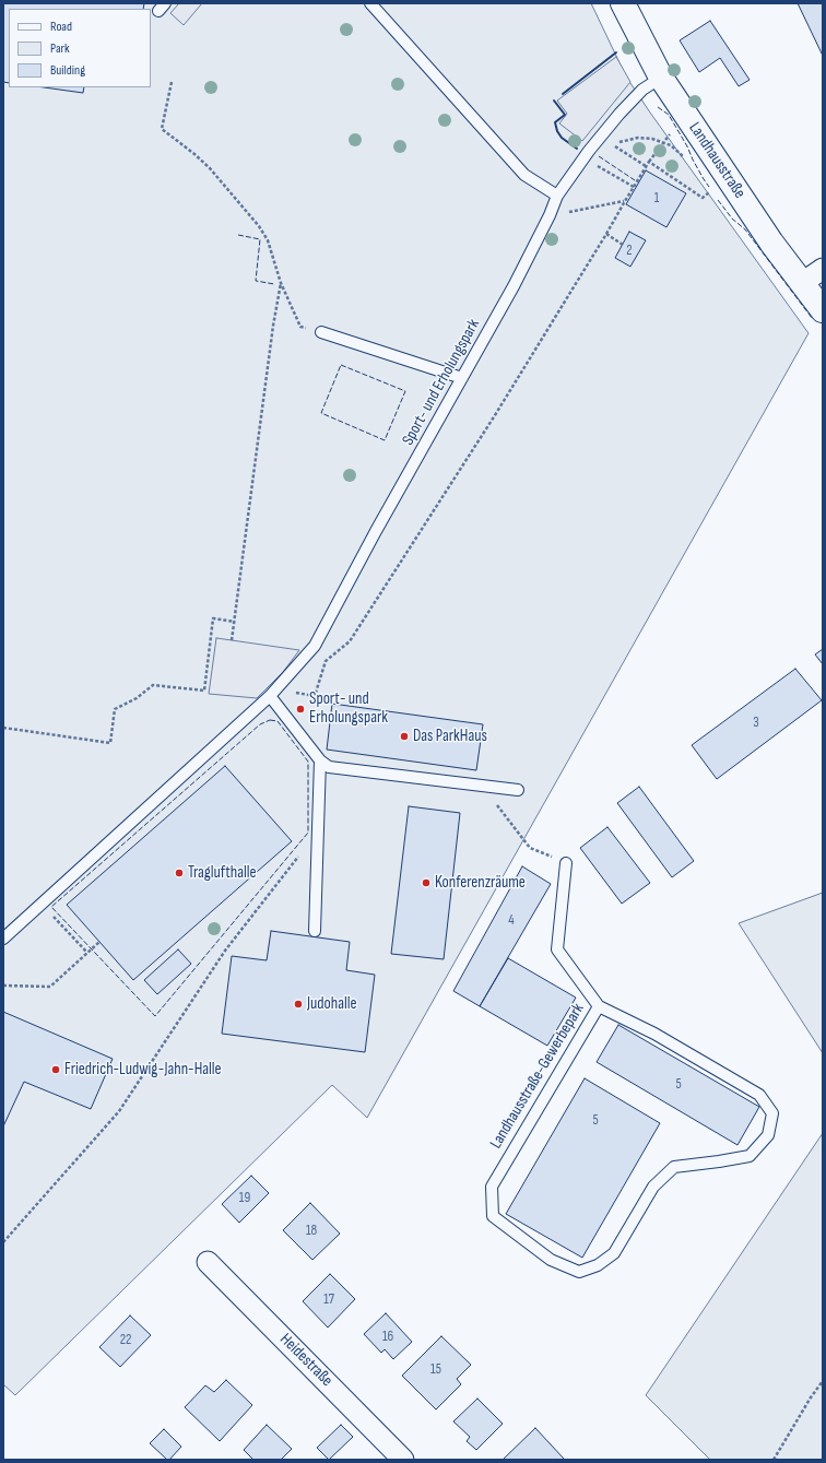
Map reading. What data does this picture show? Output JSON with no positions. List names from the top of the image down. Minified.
{"streets":{"street":["Landhausstraße","Heidestraße"],"lane":["Sport- und Erholungspark","Landhausstraße-Gewerbepark"]},"crossings":[["Landhausstraße","Sport- und Erholungspark"]],"places":["Sport- und Erholungspark","Das ParkHaus","Traglufthalle","Konferenzräume","Judohalle","Friedrich-Ludwig-Jahn-Halle"],"house_numbers":["1","2","3","4","5","5","19","18","17","16","22","15"],"legend":["Road","Park","Building"]}
